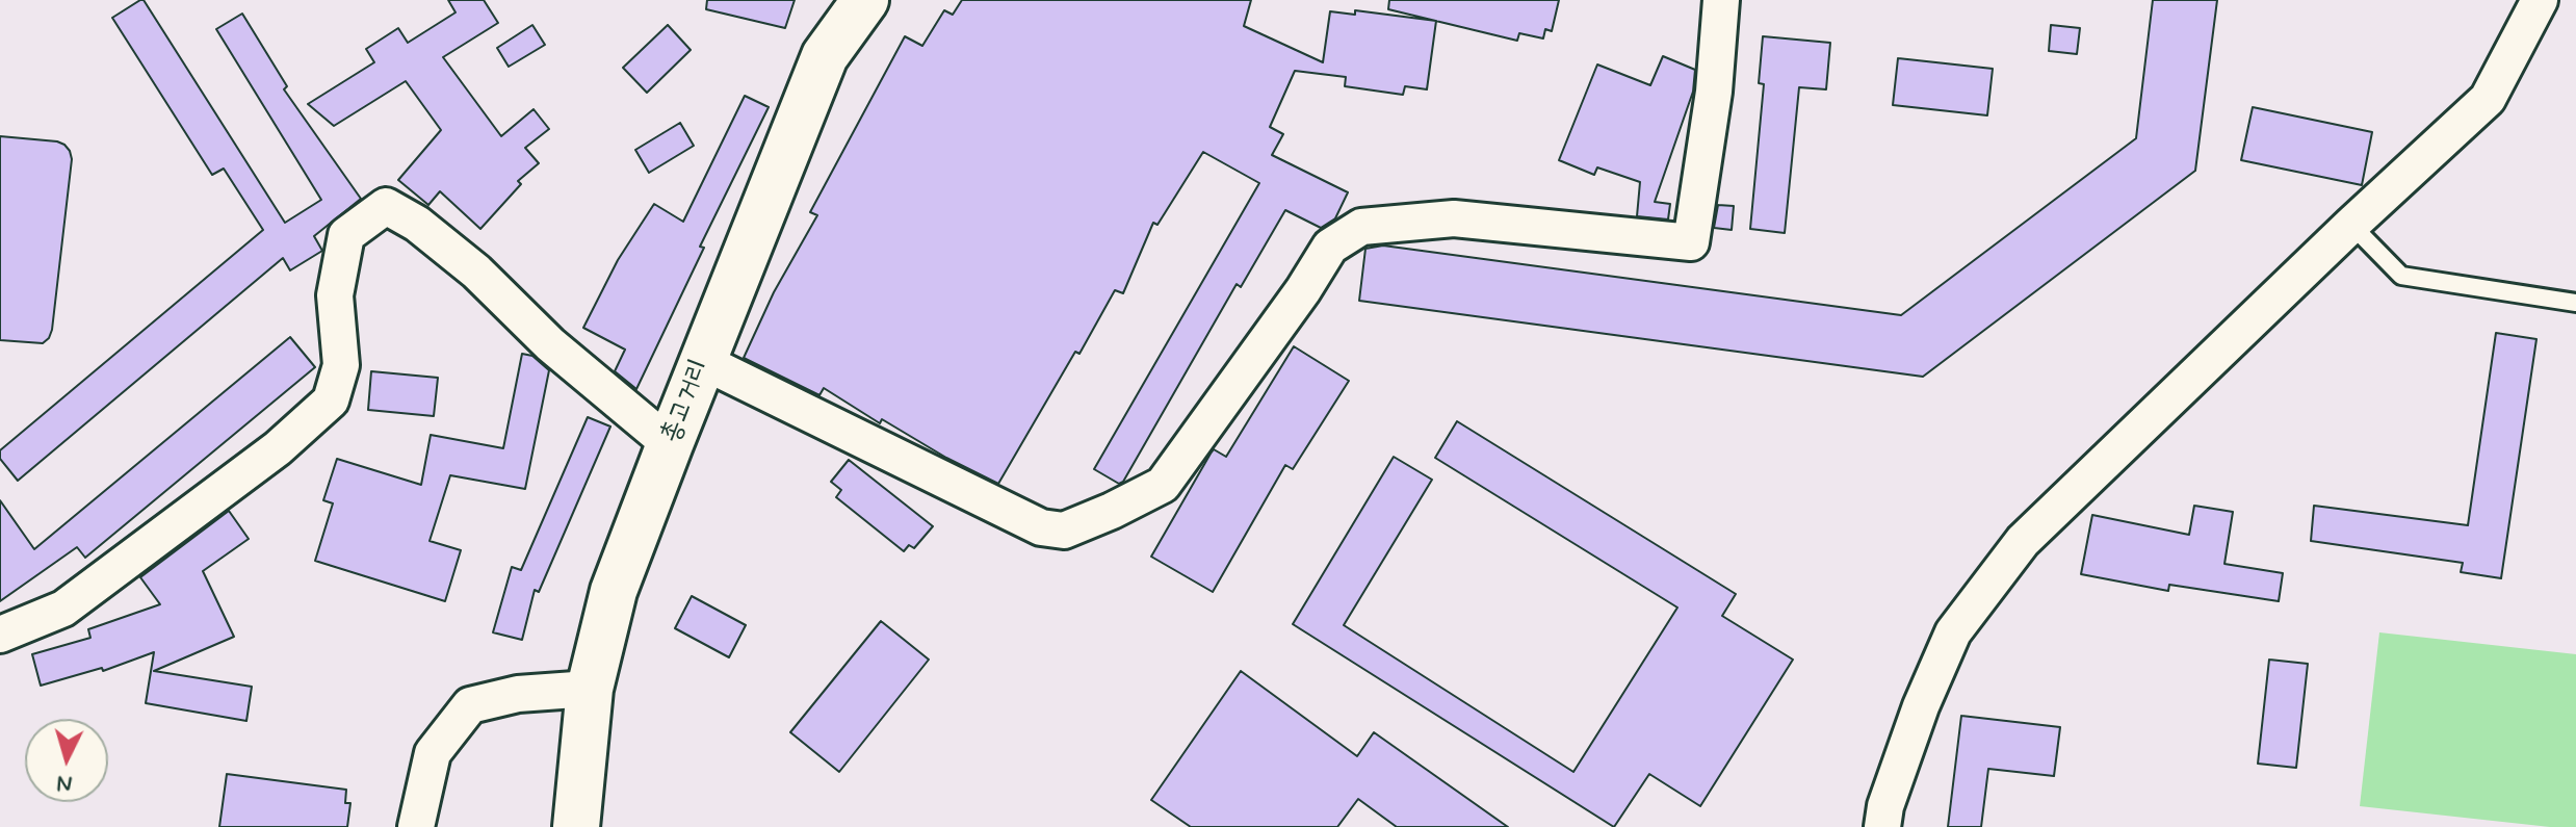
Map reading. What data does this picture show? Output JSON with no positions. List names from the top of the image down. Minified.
{"streets":{"street":["총고거리"]},"north":"bottom"}
